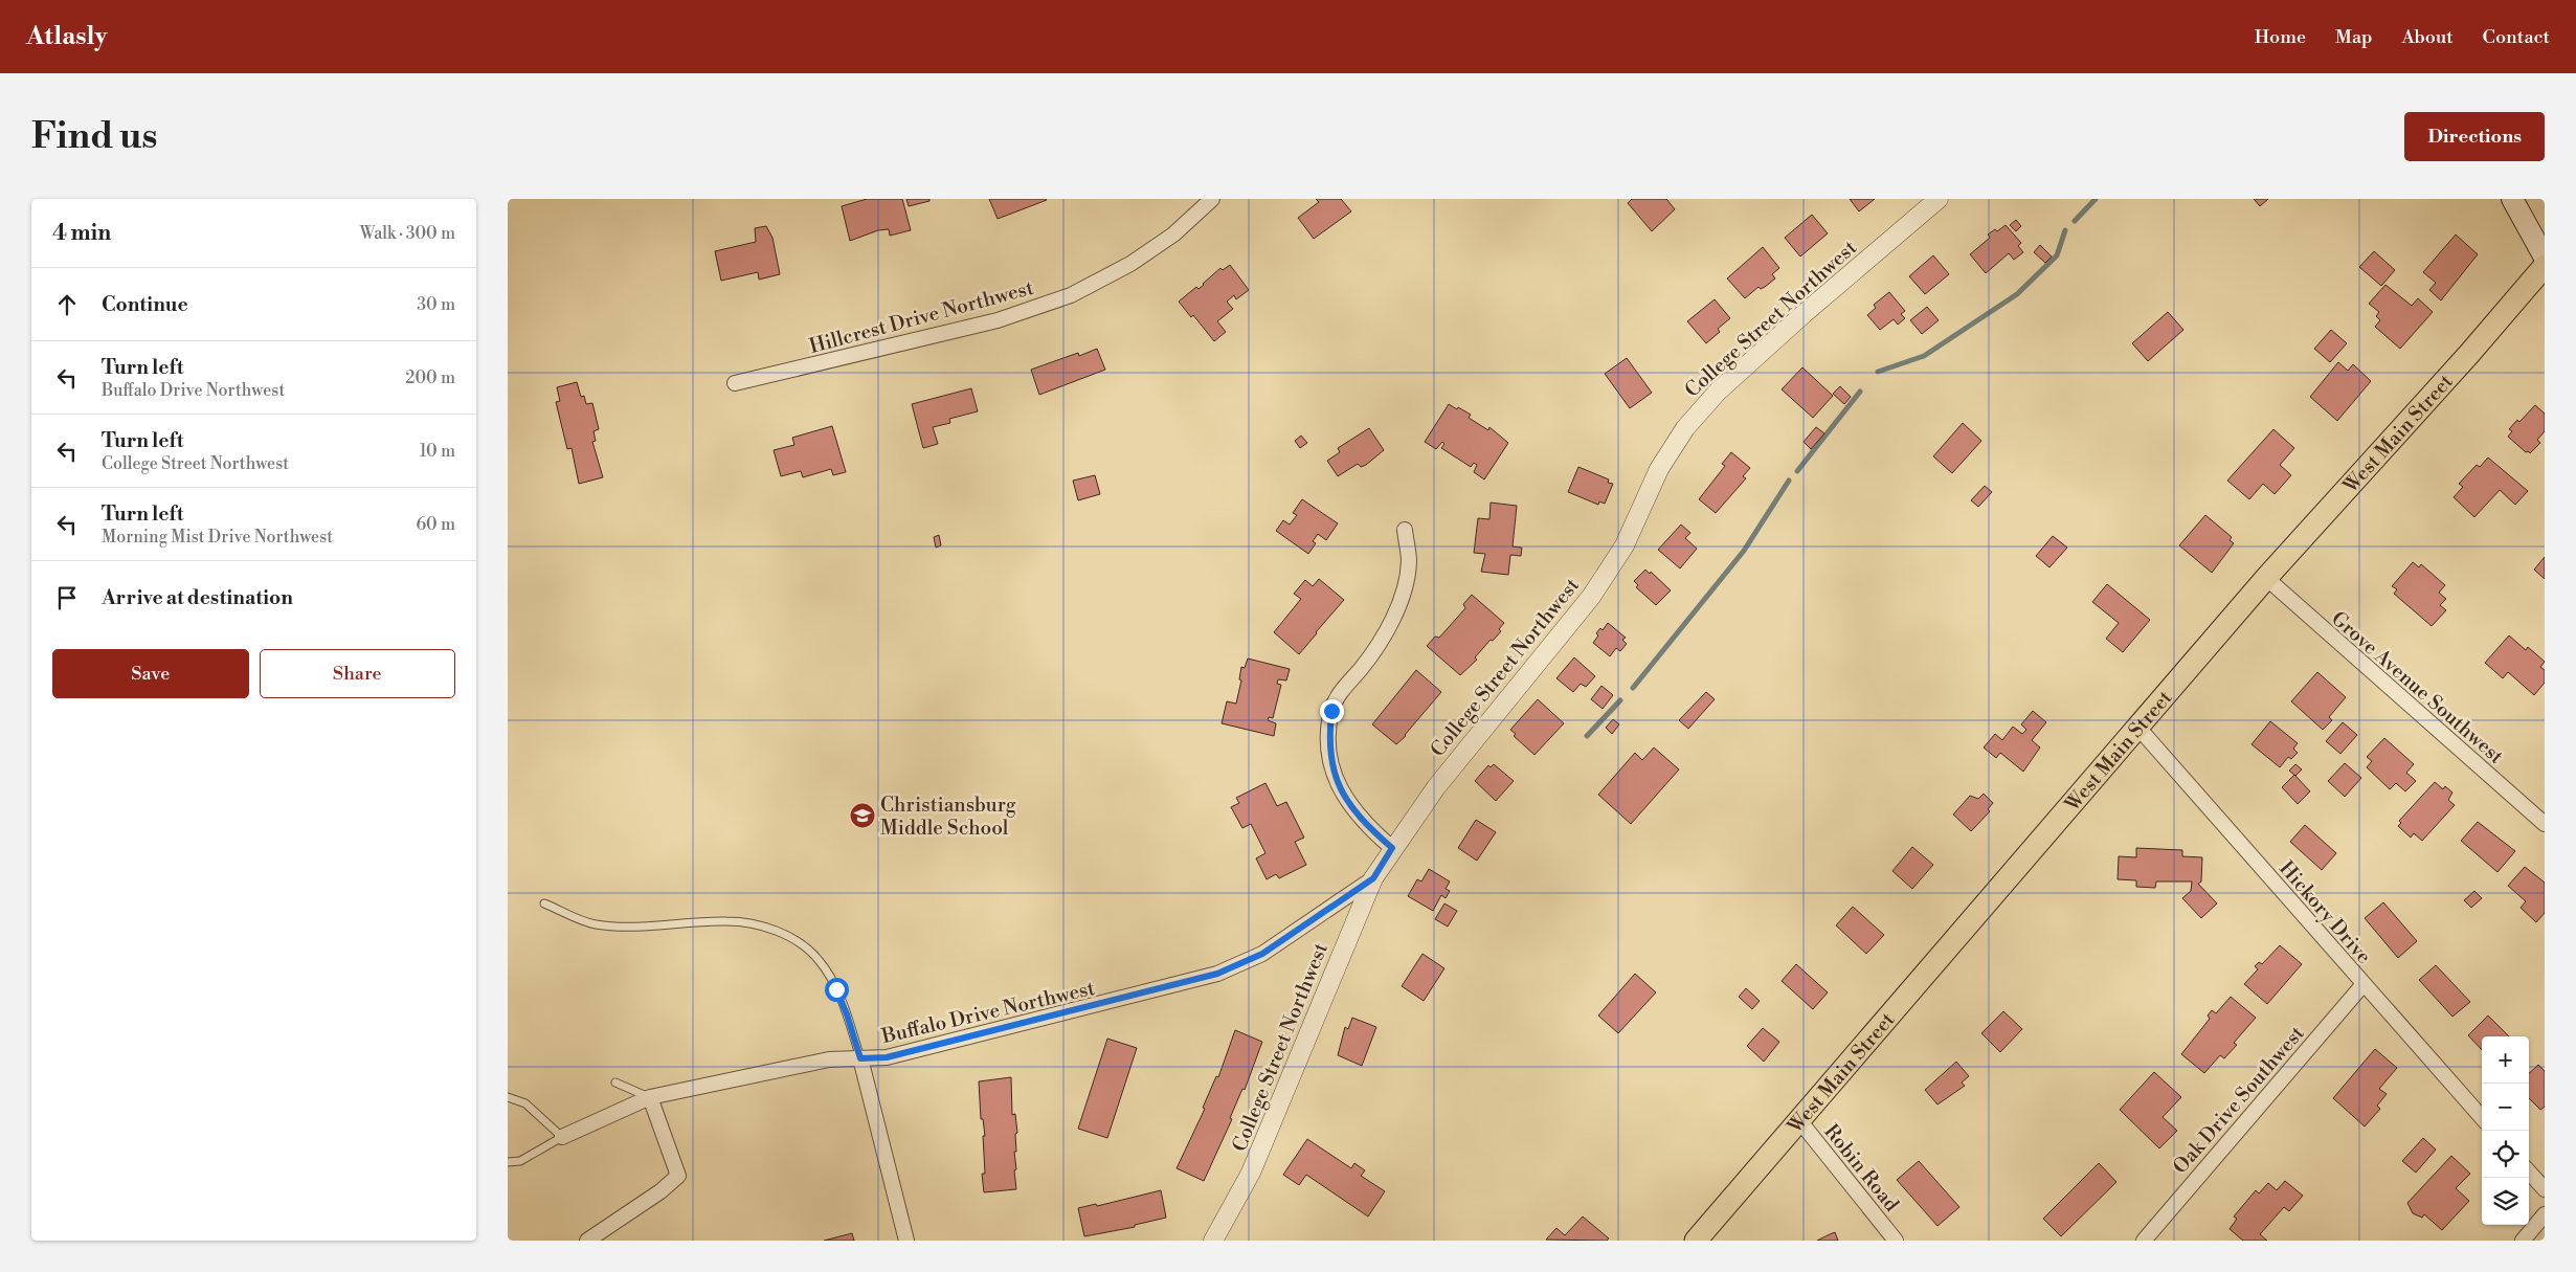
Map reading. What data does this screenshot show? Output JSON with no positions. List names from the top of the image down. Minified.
{"streets":{"main road":["West Main Street"],"street":["Hillcrest Drive Northwest","College Street Northwest","Grove Avenue Southwest","Hickory Drive","Buffalo Drive Northwest","Oak Drive Southwest","Robin Road"]},"crossings":[["College Street Northwest","Buffalo Drive Northwest"],["West Main Street","Grove Avenue Southwest"],["West Main Street","Hickory Drive"],["West Main Street","Robin Road"],["Hickory Drive","Oak Drive Southwest"]],"places":{"school or university":["Christiansburg Middle School"]},"page":{"header":"Atlasly","nav":["Home","Map","About","Contact"],"buttons":["Directions",["Save","Share"]],"title":"Find us","heading":["4 min","Walk · 300 m"],"list":[["Continue","30 m"],["Turn left","Buffalo Drive Northwest","200 m"],["Turn left","College Street Northwest","10 m"],["Turn left","Morning Mist Drive Northwest","60 m"],"Arrive at destination"],"map_buttons":["+","−"]}}
